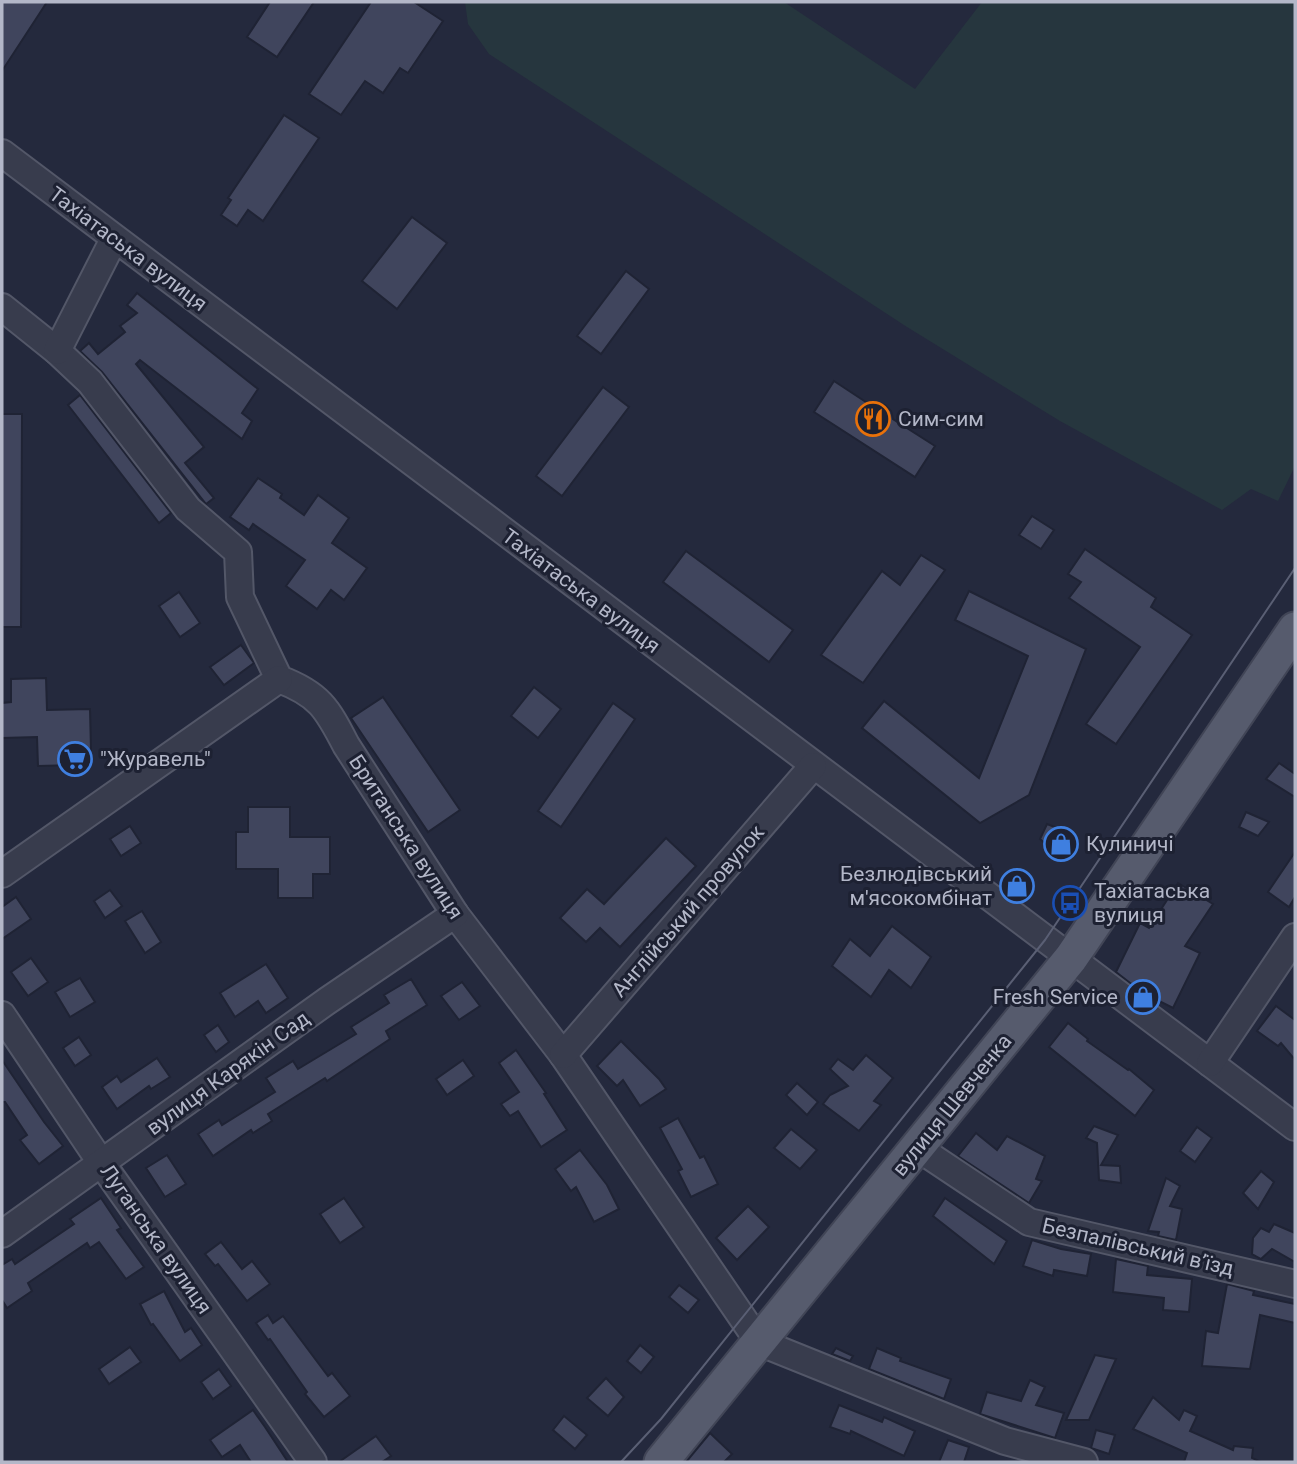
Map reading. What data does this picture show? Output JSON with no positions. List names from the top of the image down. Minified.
{"streets":{"main road":["вулиця Шевченка"],"street":["Тахіатаська вулиця","Британська вулиця","Англійський провулок","вулиця Карякін Сад","Луганська вулиця","Безпалівський в’їзд"]},"crossings":[["Тахіатаська вулиця","Англійський провулок"],["Тахіатаська вулиця","вулиця Шевченка"],["Британська вулиця","Англійський провулок"],["Британська вулиця","вулиця Карякін Сад"],["Британська вулиця","вулиця Шевченка"],["вулиця Карякін Сад","Луганська вулиця"],["вулиця Шевченка","Безпалівський в’їзд"]],"places":{"restaurant":["Сим-сим"],"supermarket":["\"Журавель\""],"shop":["Кулиничі","Безлюдівський м'ясокомбінат","Fresh Service"],"bus stop":["Тахіатаська вулиця"]}}
